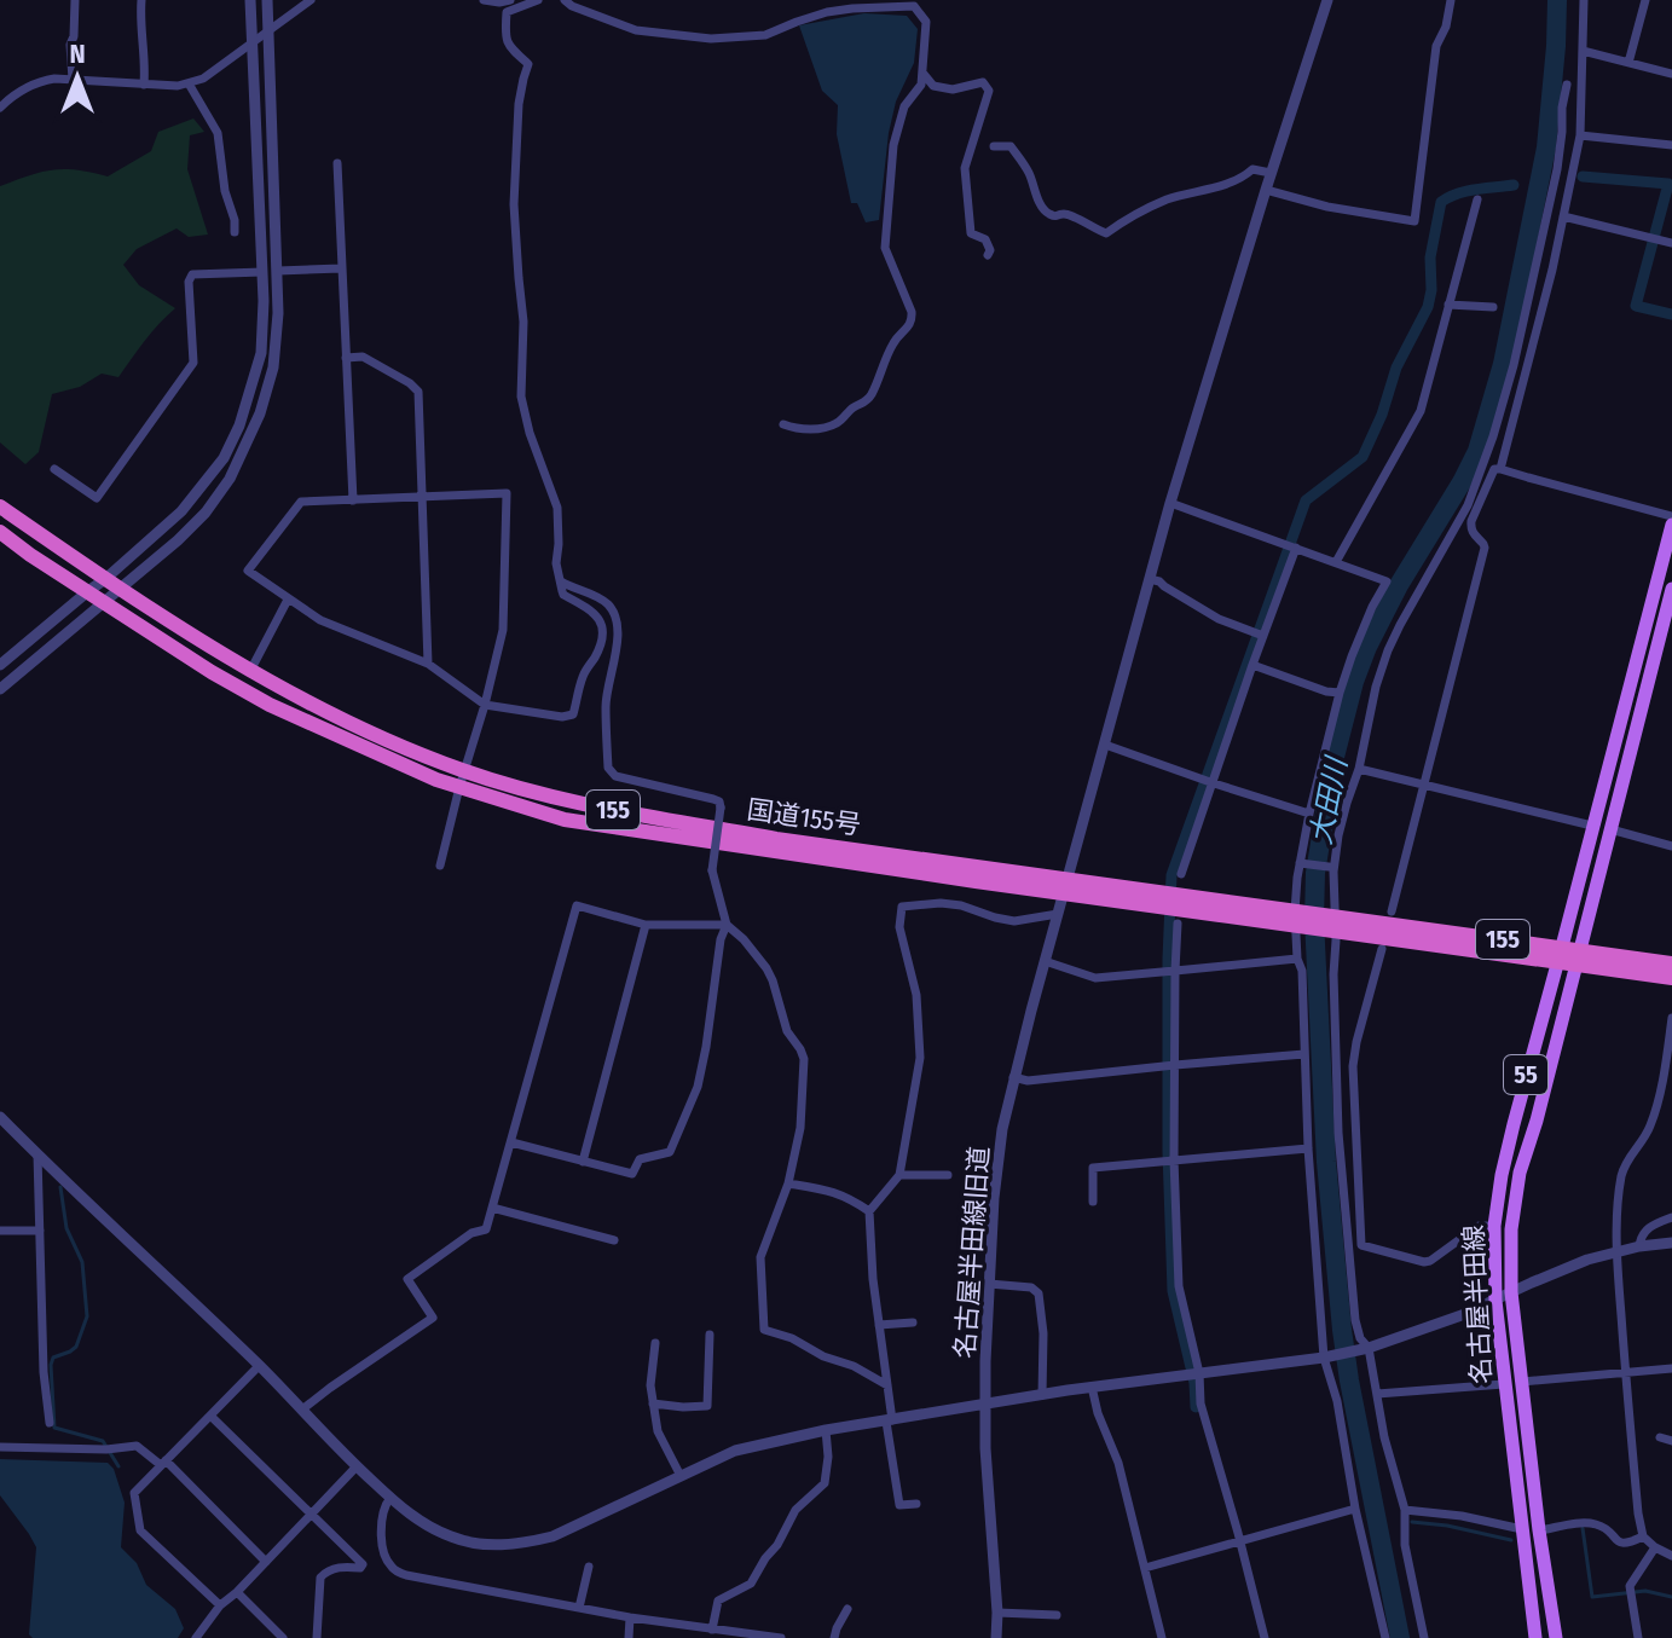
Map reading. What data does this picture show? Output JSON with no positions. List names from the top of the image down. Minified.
{"streets":{"highway":["155","国道155号"],"main road":["55","名古屋半田線"],"street":["名古屋半田線旧道"]},"crossings":[["国道155号","名古屋半田線旧道"],["国道155号","名古屋半田線"]],"water":["大田川"],"north":"top"}
